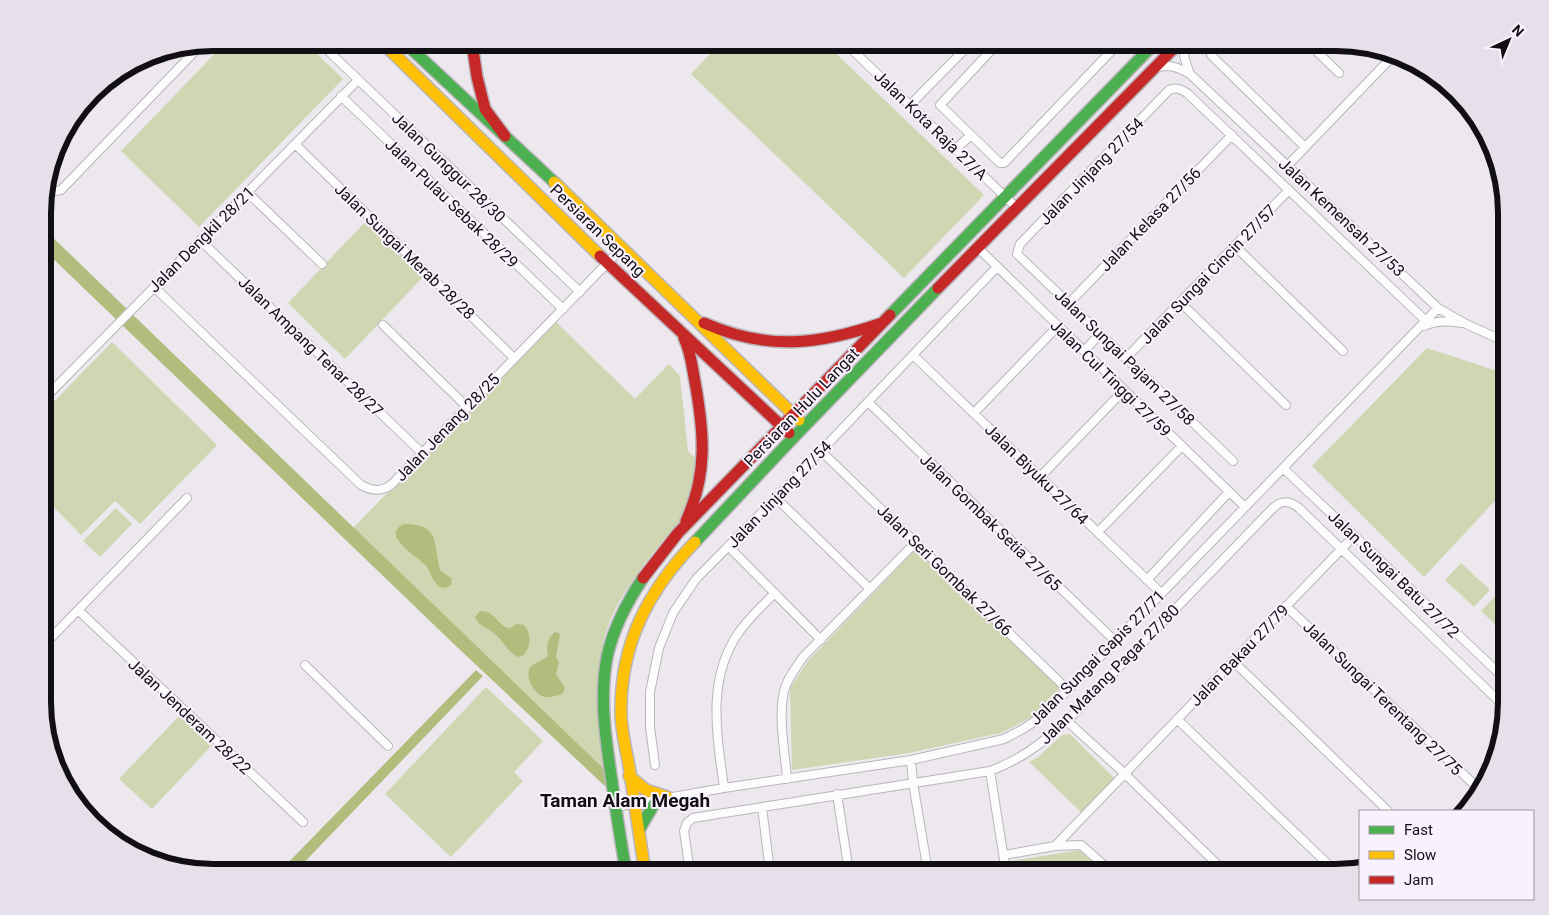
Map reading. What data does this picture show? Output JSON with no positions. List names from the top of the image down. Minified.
{"streets":{"main road":["Persiaran Sepang","Persiaran Hulu Langat"],"street":["Jalan Kota Raja 27/A","Jalan Gunggur 28/30","Jalan Jinjang 27/54","Jalan Pulau Sebak 28/29","Jalan Kemensah 27/53","Jalan Kelasa 27/56","Jalan Dengkil 28/21","Jalan Sungai Merab 28/28","Jalan Sungai Cincin 27/57","Jalan Ampang Tenar 28/27","Jalan Sungai Pajam 27/58","Jalan Cul Tinggi 27/59","Jalan Jenang 28/25","Jalan Biyuku 27/64","Jalan Gombak Setia 27/65","Jalan Seri Gombak 27/66","Jalan Sungai Batu 27/72","Jalan Bakau 27/79","Jalan Sungai Gapis 27/71","Jalan Matang Pagar 27/80","Jalan Sungai Terentang 27/75","Jalan Jenderam 28/22"]},"crossings":[["Jalan Kota Raja 27/A","Persiaran Hulu Langat"],["Jalan Gunggur 28/30","Jalan Dengkil 28/21"],["Jalan Gunggur 28/30","Jalan Jenang 28/25"],["Jalan Jinjang 27/54","Jalan Kelasa 27/56"],["Jalan Jinjang 27/54","Jalan Sungai Pajam 27/58"],["Jalan Jinjang 27/54","Jalan Cul Tinggi 27/59"],["Jalan Jinjang 27/54","Jalan Biyuku 27/64"],["Jalan Jinjang 27/54","Jalan Gombak Setia 27/65"],["Jalan Jinjang 27/54","Jalan Seri Gombak 27/66"],["Jalan Pulau Sebak 28/29","Jalan Dengkil 28/21"],["Jalan Pulau Sebak 28/29","Jalan Jenang 28/25"],["Jalan Kemensah 27/53","Jalan Sungai Gapis 27/71"],["Jalan Kelasa 27/56","Jalan Sungai Pajam 27/58"],["Persiaran Sepang","Persiaran Hulu Langat"],["Persiaran Sepang","Jalan Jenang 28/25"],["Jalan Dengkil 28/21","Jalan Sungai Merab 28/28"],["Jalan Dengkil 28/21","Jalan Ampang Tenar 28/27"],["Jalan Dengkil 28/21","Jalan Jenang 28/25"],["Jalan Sungai Merab 28/28","Jalan Jenang 28/25"],["Jalan Sungai Cincin 27/57","Jalan Sungai Pajam 27/58"],["Jalan Ampang Tenar 28/27","Jalan Jenang 28/25"],["Jalan Cul Tinggi 27/59","Persiaran Hulu Langat"],["Jalan Cul Tinggi 27/59","Jalan Sungai Gapis 27/71"],["Persiaran Hulu Langat","Jalan Sungai Gapis 27/71"],["Jalan Biyuku 27/64","Jalan Sungai Gapis 27/71"],["Jalan Gombak Setia 27/65","Jalan Sungai Gapis 27/71"],["Jalan Seri Gombak 27/66","Jalan Sungai Gapis 27/71"],["Jalan Sungai Batu 27/72","Jalan Bakau 27/79"],["Jalan Sungai Batu 27/72","Jalan Sungai Gapis 27/71"],["Jalan Bakau 27/79","Jalan Matang Pagar 27/80"],["Jalan Bakau 27/79","Jalan Sungai Terentang 27/75"]],"districts":["Taman Alam Megah"],"legend":["Fast","Slow","Jam"],"north":"top right"}
